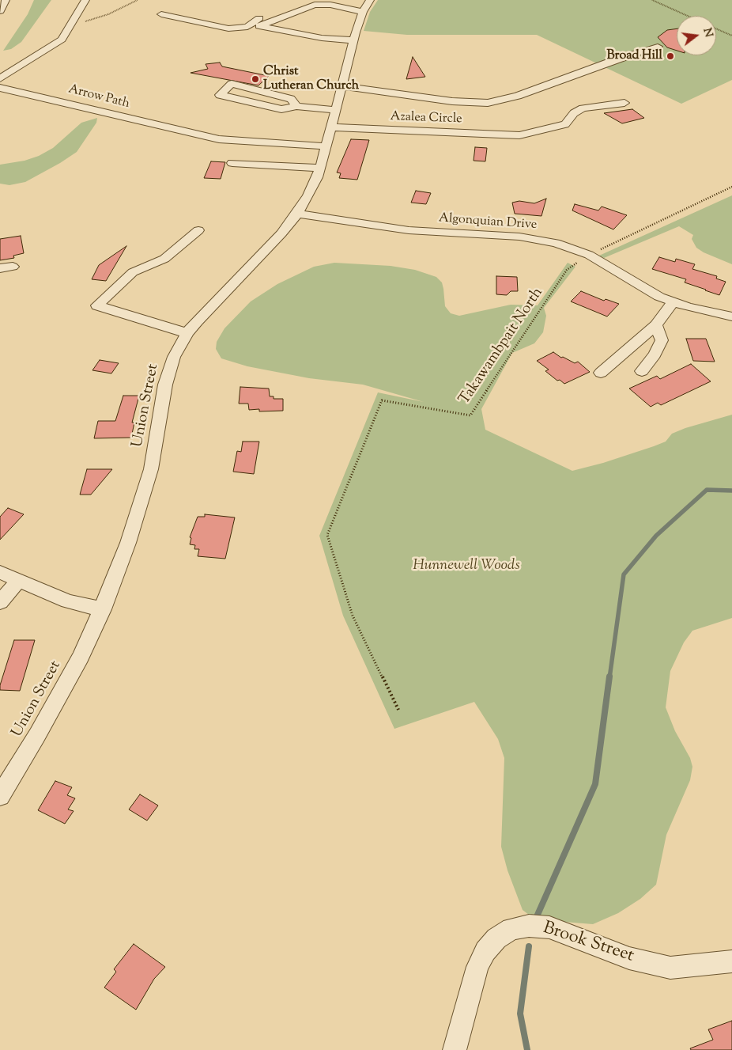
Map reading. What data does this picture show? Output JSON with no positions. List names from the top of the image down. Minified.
{"streets":{"street":["Arrow Path","Azalea Circle","Algonquian Drive","Union Street","Brook Street"],"path":["Takawambpait North"]},"crossings":[["Arrow Path","Union Street"],["Azalea Circle","Union Street"],["Algonquian Drive","Takawambpait North"],["Algonquian Drive","Union Street"]],"parks":["Hunnewell Woods"],"places":["Broad Hill","Christ Lutheran Church"],"north":"right"}
